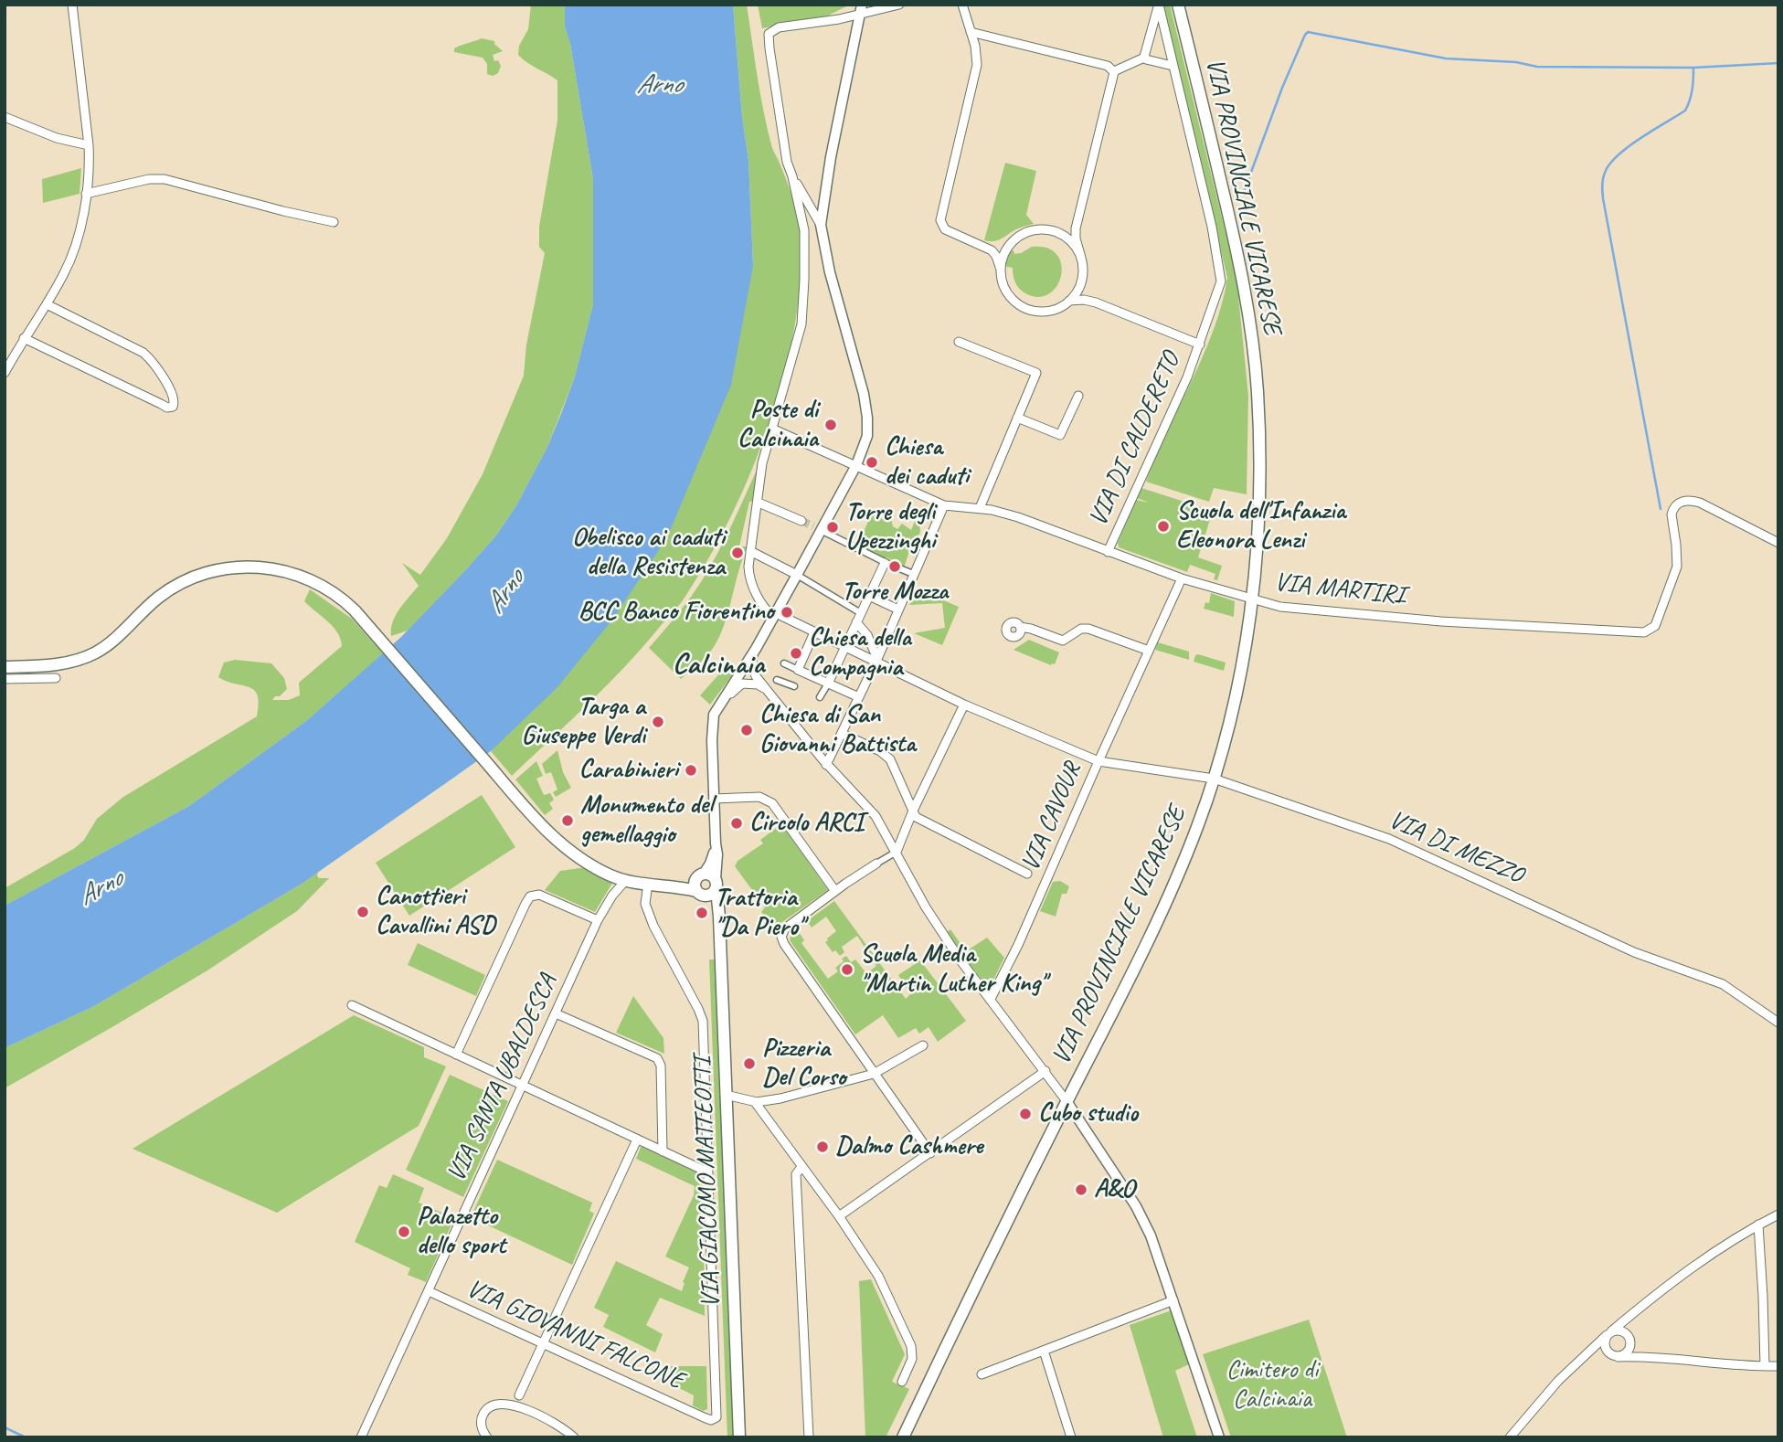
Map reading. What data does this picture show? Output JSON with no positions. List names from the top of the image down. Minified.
{"streets":{"main road":["VIA PROVINCIALE VICARESE","VIA GIACOMO MATTEOTTI"],"street":["VIA DI CALDERETO","VIA MARTIRI","VIA CAVOUR","VIA DI MEZZO","VIA SANTA UBALDESCA","VIA GIOVANNI FALCONE"]},"crossings":[["VIA PROVINCIALE VICARESE","VIA MARTIRI"],["VIA PROVINCIALE VICARESE","VIA DI MEZZO"],["VIA DI CALDERETO","VIA MARTIRI"],["VIA MARTIRI","VIA CAVOUR"],["VIA CAVOUR","VIA DI MEZZO"],["VIA SANTA UBALDESCA","VIA GIOVANNI FALCONE"]],"districts":["Calcinaia"],"water":["Arno"],"parks":["Cimitero di Calcinaia"],"places":["Poste di Calcinaia","Chiesa dei caduti","Scuola dell'Infanzia Eleonora Lenzi","Torre degli Upezzinghi","Obelisco ai caduti della Resistenza","Torre Mozza","BCC Banco Fiorentino","Chiesa della Compagnia","Targa a Giuseppe Verdi","Chiesa di San Giovanni Battista","Carabinieri","Monumento del gemellaggio","Circolo ARCI","Canottieri Cavallini ASD","Trattoria \"Da Piero\"","Scuola Media \"Martin Luther King\"","Pizzeria Del Corso","Cubo studio","Dalmo Cashmere","A&O","Palazetto dello sport"]}
